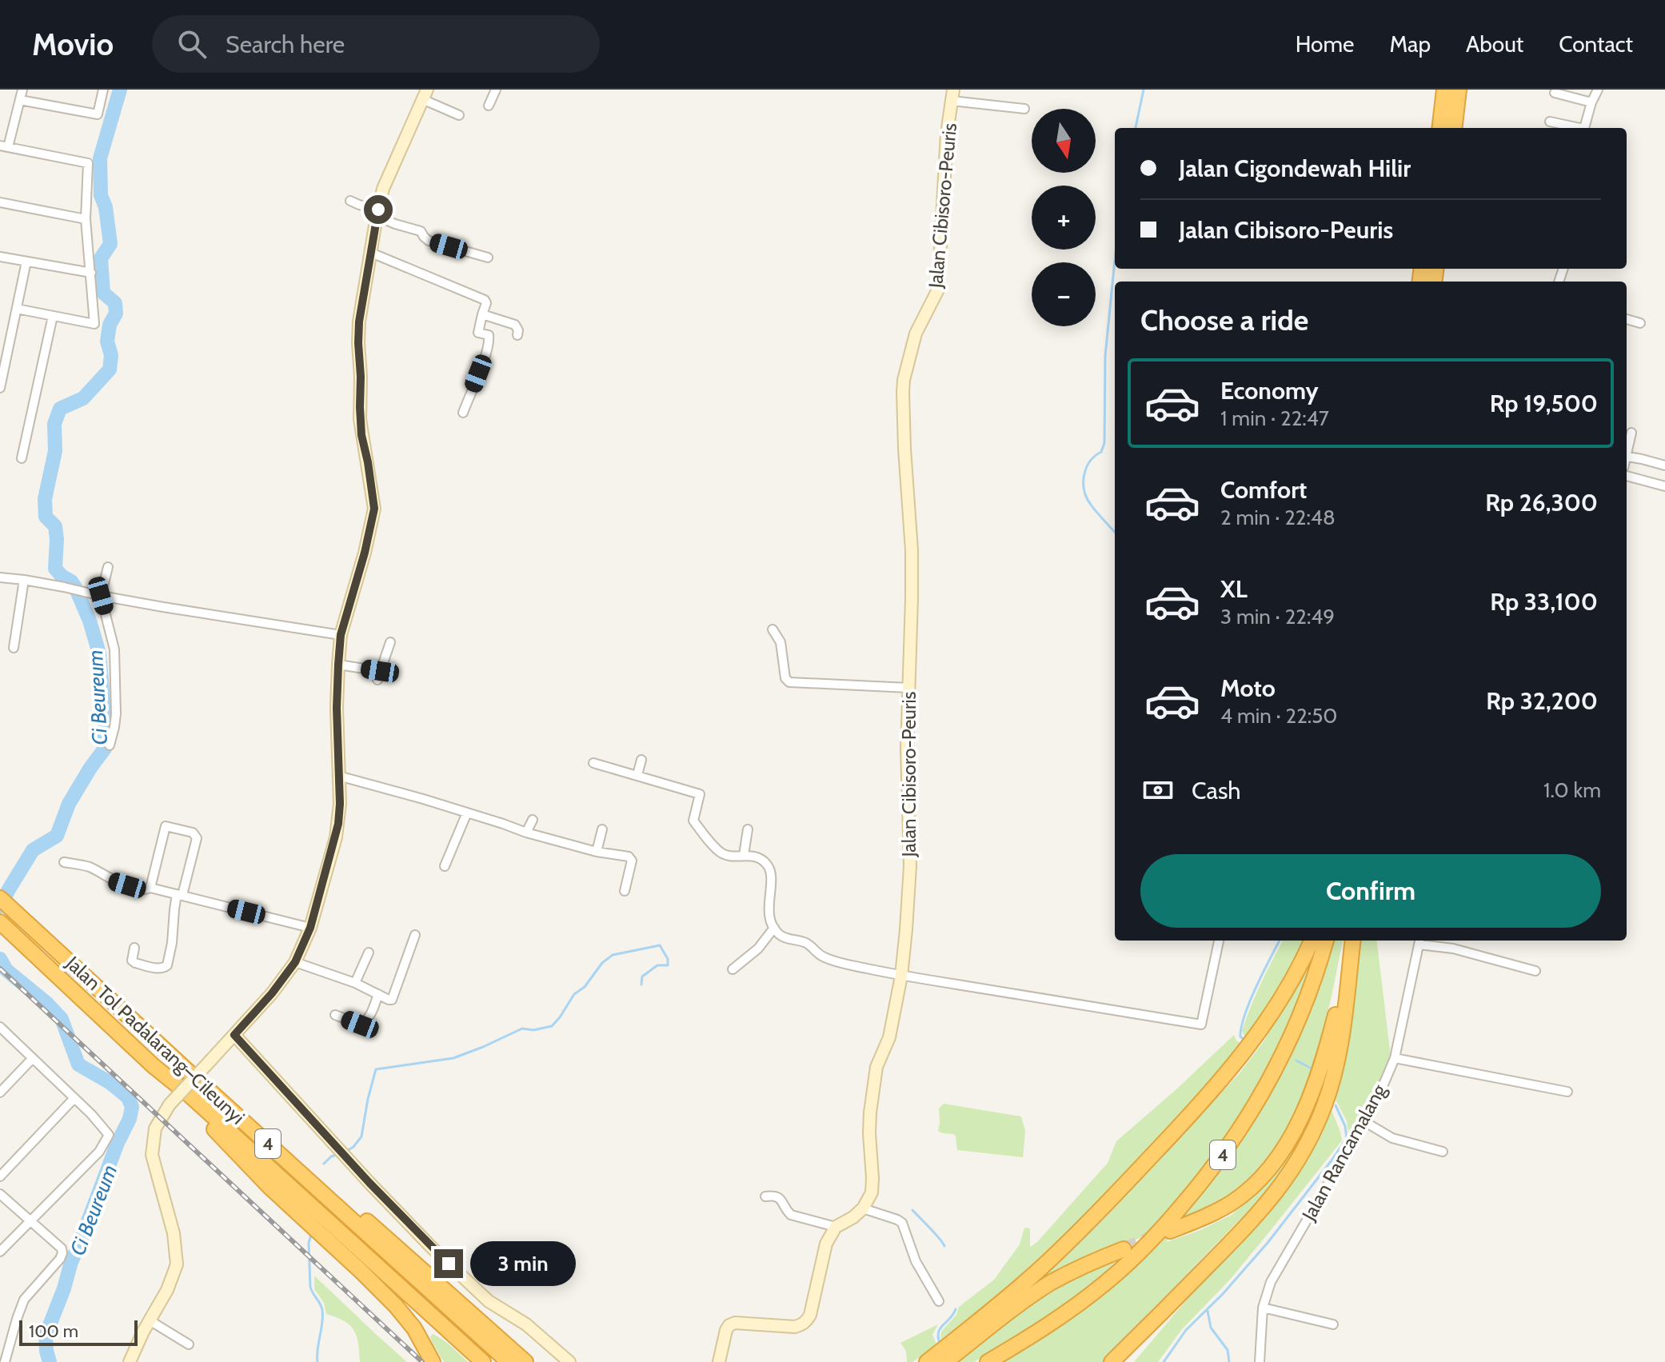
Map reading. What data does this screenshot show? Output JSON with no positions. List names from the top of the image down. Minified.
{"streets":{"highway":["Jalan Tol Padalarang–Cileunyi","4"],"street":["Jalan Cibisoro-Peuris","Jalan Rancamalang"]},"water":["Ci Beureum"],"scale_bar":"100 m","north":"bottom","page":{"header":"Movio","search":"Search here","nav":["Home","Map","About","Contact"],"map_buttons":["+","−"],"banner":["Jalan Cigondewah Hilir","Jalan Cibisoro-Peuris"],"heading":"Choose a ride","list":[{"name":"Economy","note":"1 min · 22:47","value":"Rp 19,500"},{"name":"Comfort","note":"2 min · 22:48","value":"Rp 26,300"},{"name":"XL","note":"3 min · 22:49","value":"Rp 33,100"},{"name":"Moto","note":"4 min · 22:50","value":"Rp 32,200"}],"pay":["Cash","1.0 km"],"buttons":"Confirm","bubble":"3 min","scale":"100 m"}}
